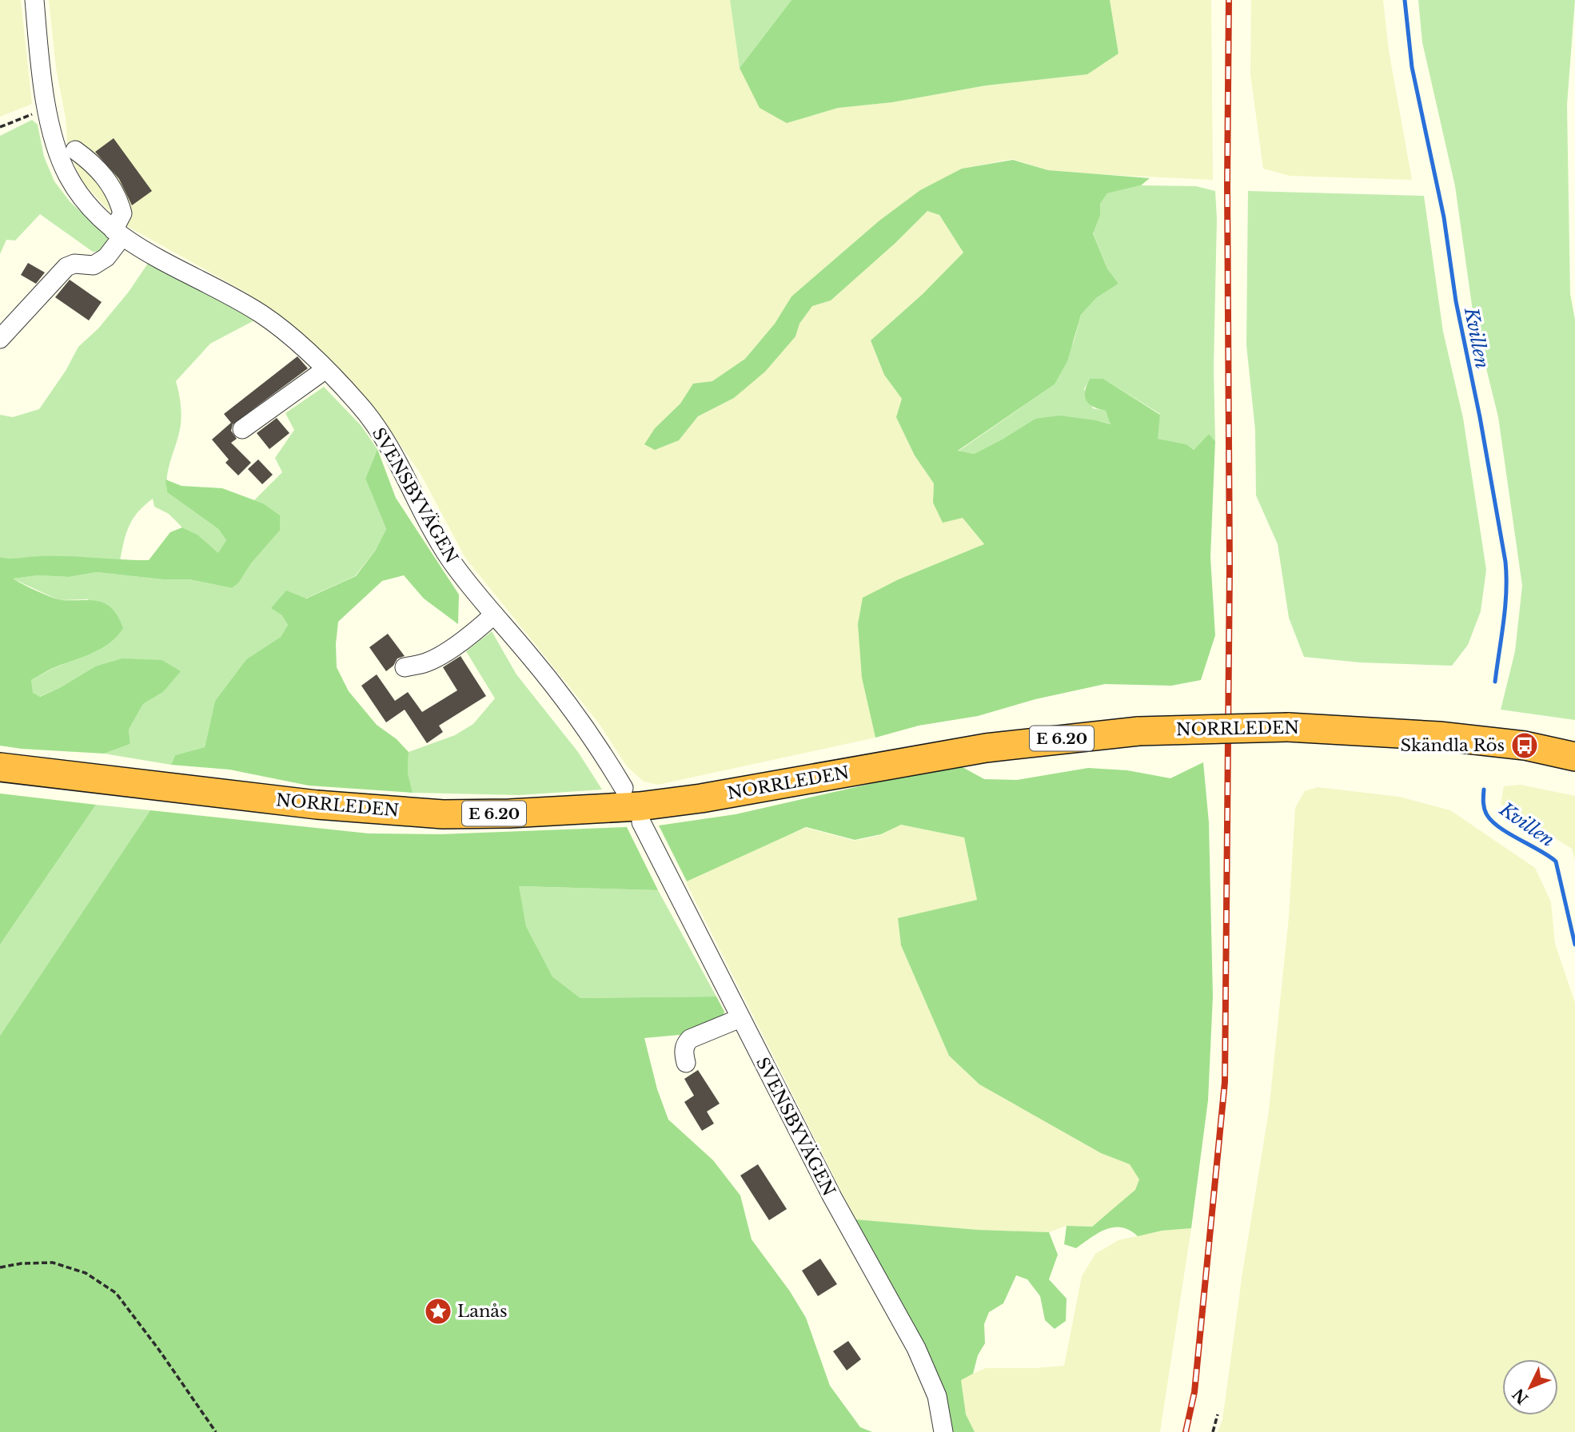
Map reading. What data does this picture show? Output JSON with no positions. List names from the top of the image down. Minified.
{"streets":{"highway":["NORRLEDEN","E 6.20"],"street":["SVENSBYVÄGEN"]},"water":["Kvillen"],"places":{"bus stop":["Skändla Rös"],"place":["Lanås"]},"north":"bottom left"}
